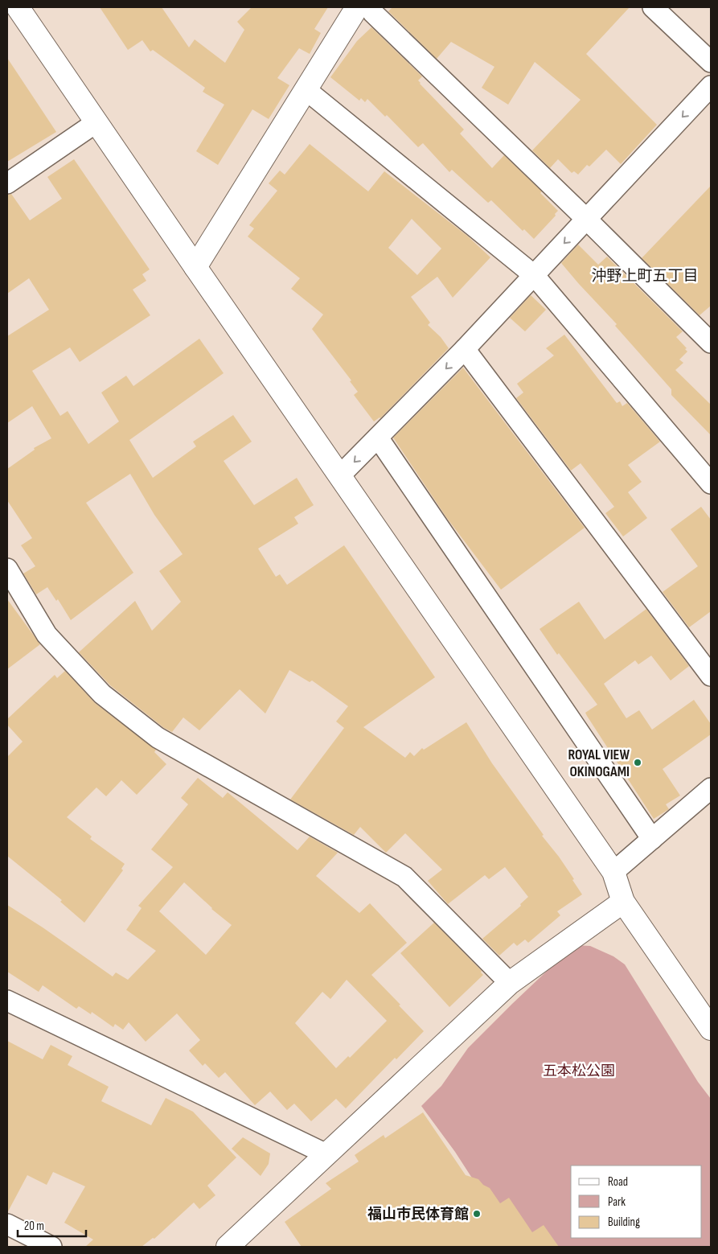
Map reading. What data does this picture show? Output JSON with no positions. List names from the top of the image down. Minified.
{"districts":["沖野上町五丁目"],"parks":["五本松公園"],"places":["ROYAL VIEW OKINOGAMI","福山市民体育館"],"legend":["Road","Park","Building"],"scale_bar":"20 m"}
